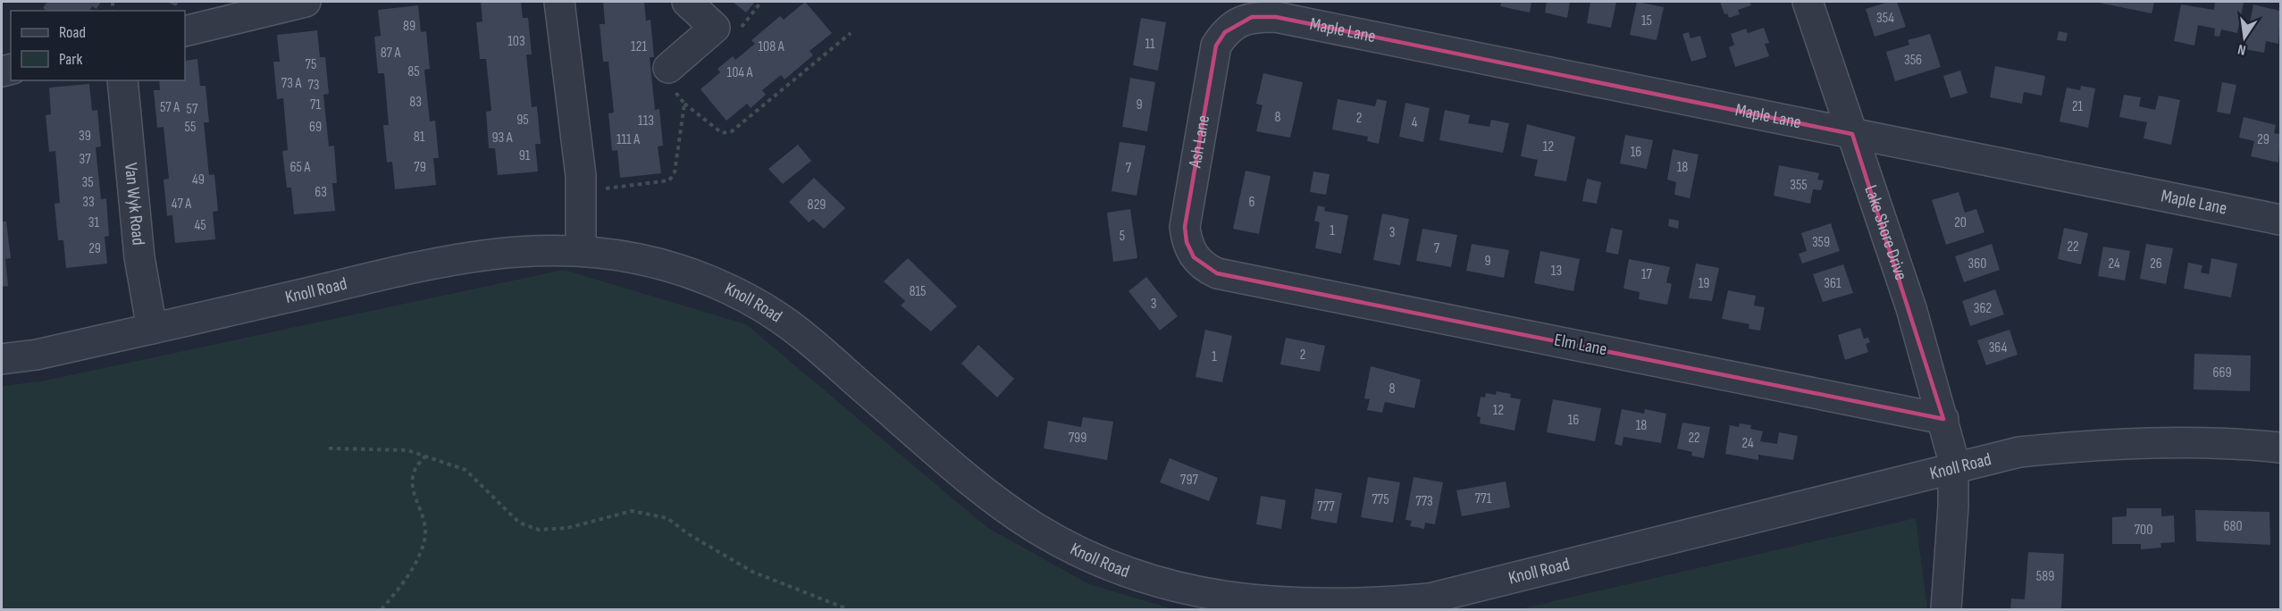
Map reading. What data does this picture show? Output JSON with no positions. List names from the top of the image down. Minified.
{"streets":{"street":["Maple Lane","Ash Lane","Van Wyk Road","Lake Shore Drive","Knoll Road","Elm Lane"]},"crossings":[["Maple Lane","Ash Lane"],["Maple Lane","Lake Shore Drive"],["Ash Lane","Elm Lane"],["Van Wyk Road","Knoll Road"],["Lake Shore Drive","Knoll Road"],["Lake Shore Drive","Elm Lane"]],"house_numbers":["354","15","89","103","11","121","108 A","87 A","356","75","85","104 A","73 A","73","83","71","9","21","57 A","57","8","2","95","113","4","55","69","39","81","93 A","111 A","29","12","16","91","37","65 A","79","18","7","49","35","355","63","33","6","47 A","829","31","20","45","1","3","5","359","22","29","7","9","360","24","26","13","17","19","361","815","3","362","364","2","1","669","8","12","16","18","799","22","24","797","771","775","773","777","680","700","589"],"legend":["Road","Park"],"north":"bottom"}
